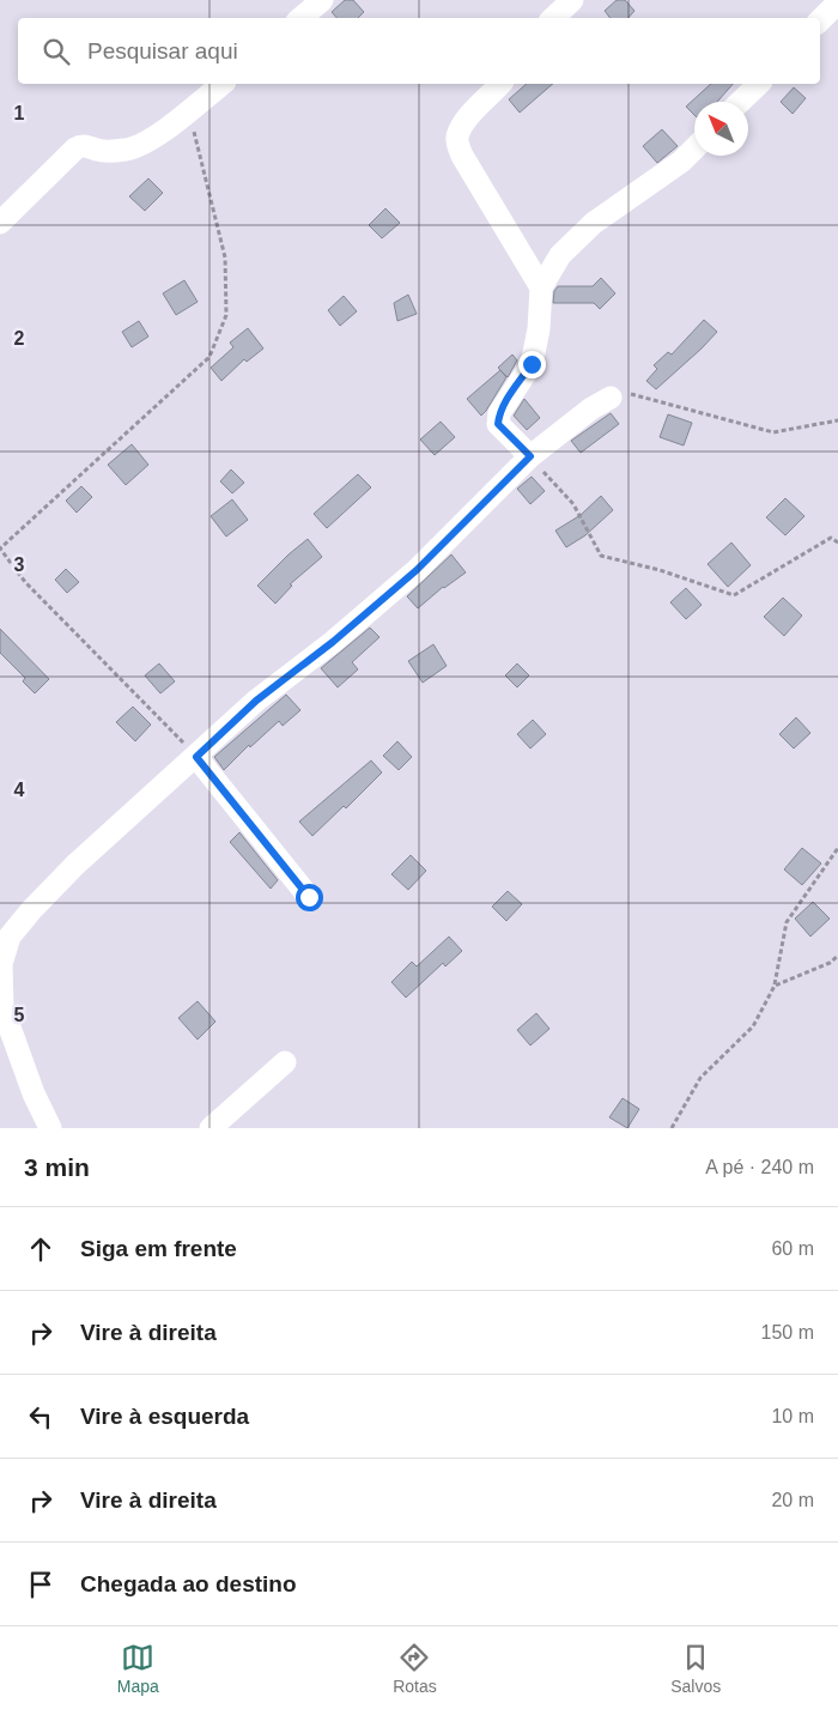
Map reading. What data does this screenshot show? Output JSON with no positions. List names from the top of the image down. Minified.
{"north":"top left","page":{"search":"Pesquisar aqui","heading":["3 min","A pé · 240 m"],"list":[["Siga em frente","60 m"],["Vire à direita","150 m"],["Vire à esquerda","10 m"],["Vire à direita","20 m"],"Chegada ao destino"],"nav":["Mapa","Rotas","Salvos"]},"grid":{"rows":["1","2","3","4","5"]}}
